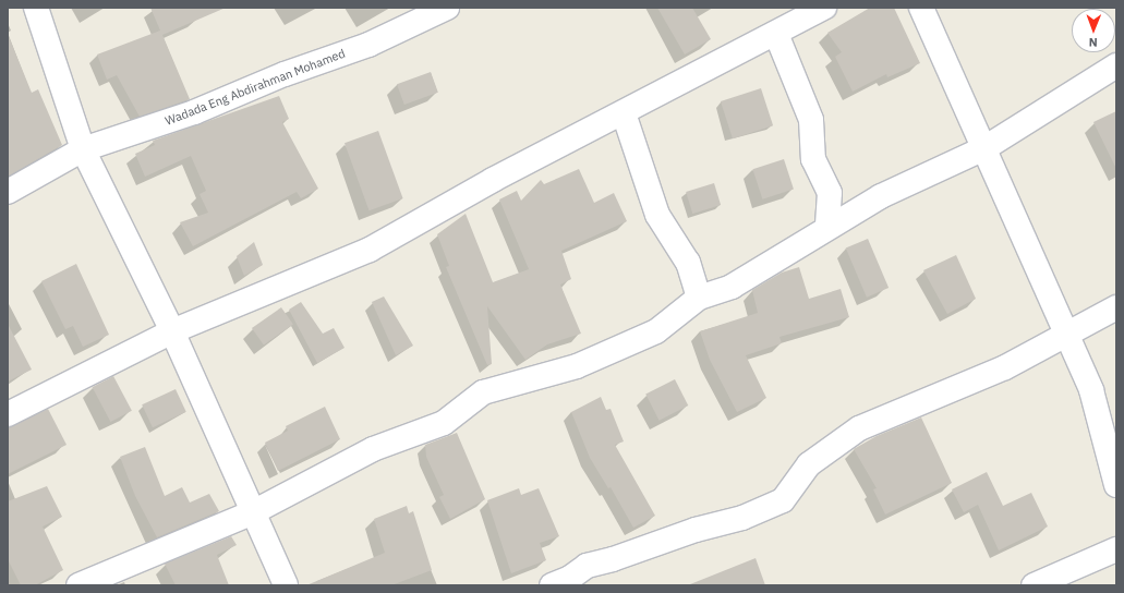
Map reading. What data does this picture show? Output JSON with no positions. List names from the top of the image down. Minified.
{"streets":{"street":["Wadada Eng Abdirahman Mohamed"]},"north":"bottom"}
